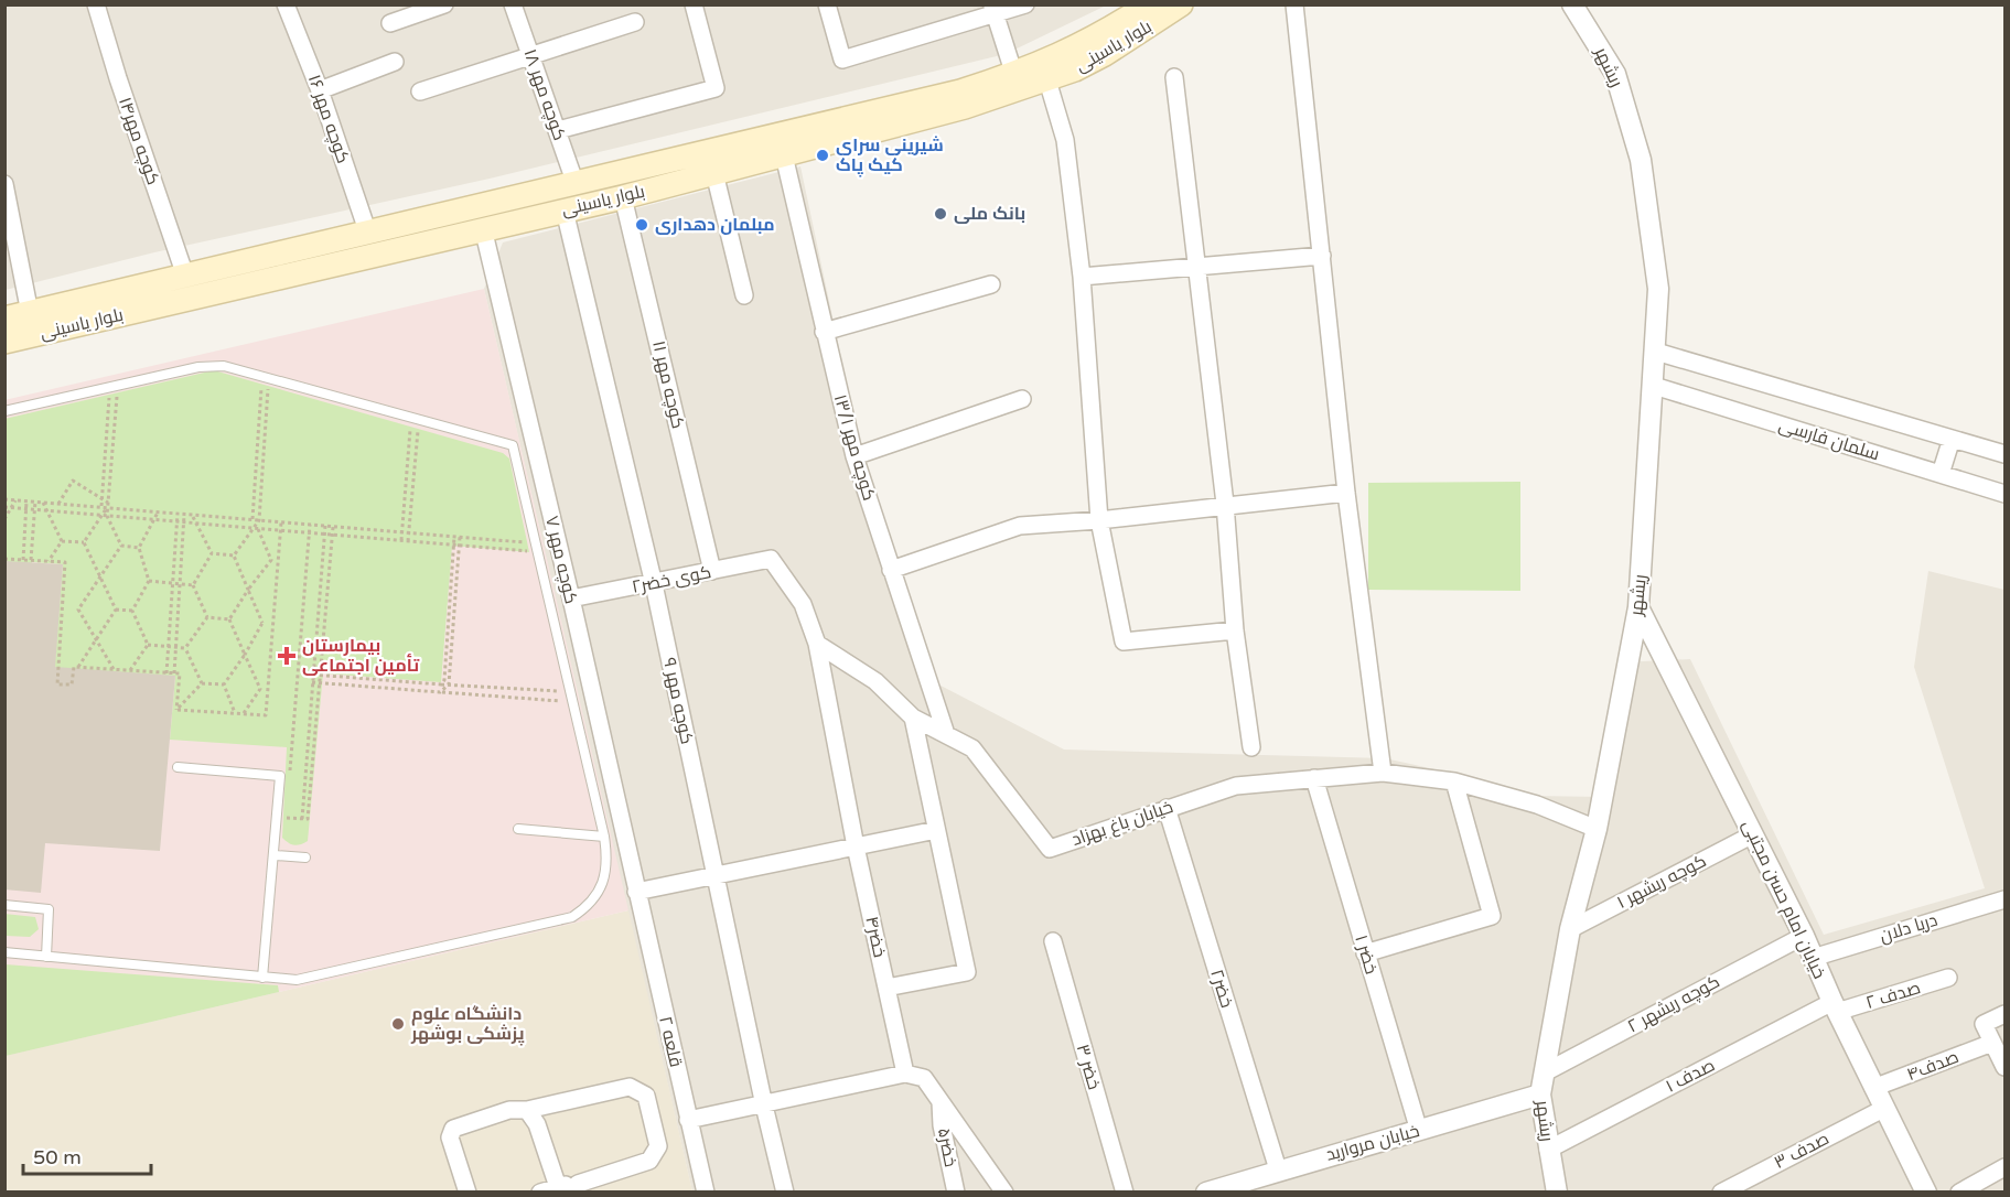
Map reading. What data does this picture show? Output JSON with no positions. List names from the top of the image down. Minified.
{"streets":{"main road":["بلوار یاسینی"],"street":["ریشهر","کوچه مهر ۱۸","کوچه مهر ۱۶","کوچه مهر۱۴","کوچه مهر ۱۱","سلمان فارسی","کوچه مهر ۱۳/۱","کوچه مهر ۷","کوی خضر۲","کوچه مهر ۹","خیابان باغ بهزاد","کوچه ریشهر ۱","خیابان امام حسن مجتبی","دریا دلان","خضر۴","خضر ۱","خضر۲","صدف ۲","کوچه ریشهر ۲","قلعه ۲","صدف۴","خضر ۳","صدف ۱","خیابان مروارید","خضر۵","صدف ۳"]},"crossings":[["بلوار یاسینی","کوچه مهر ۱۸"],["بلوار یاسینی","کوچه مهر ۱۶"],["بلوار یاسینی","کوچه مهر۱۴"],["بلوار یاسینی","کوچه مهر ۱۱"],["بلوار یاسینی","کوچه مهر ۱۳/۱"],["بلوار یاسینی","کوچه مهر ۷"],["بلوار یاسینی","کوچه مهر ۹"],["ریشهر","سلمان فارسی"],["ریشهر","خیابان باغ بهزاد"],["ریشهر","کوچه ریشهر ۱"],["ریشهر","خیابان امام حسن مجتبی"],["ریشهر","کوچه ریشهر ۲"],["ریشهر","صدف ۱"],["ریشهر","خیابان مروارید"],["کوچه مهر ۱۱","کوی خضر۲"],["کوچه مهر ۱۳/۱","خیابان باغ بهزاد"],["کوچه مهر ۷","کوی خضر۲"],["کوچه مهر ۷","قلعه ۲"],["کوی خضر۲","کوچه مهر ۹"],["کوی خضر۲","خیابان باغ بهزاد"],["کوی خضر۲","خضر۴"],["خیابان باغ بهزاد","خضر۴"],["خیابان باغ بهزاد","خضر ۱"],["خیابان باغ بهزاد","خضر۲"],["کوچه ریشهر ۱","خیابان امام حسن مجتبی"],["خیابان امام حسن مجتبی","دریا دلان"],["خیابان امام حسن مجتبی","صدف ۲"],["خیابان امام حسن مجتبی","کوچه ریشهر ۲"],["خیابان امام حسن مجتبی","صدف۴"],["خیابان امام حسن مجتبی","صدف ۱"],["خیابان امام حسن مجتبی","صدف ۳"],["خضر ۱","خیابان مروارید"],["خضر۲","خیابان مروارید"],["صدف ۲","صدف ۱"]],"places":{"other":["شیرینی سرای کیک پاک","بانک ملی","مبلمان دهداری","دانشگاه علوم پزشکی بوشهر"],"health":["بیمارستان تأمین اجتماعی"]},"scale_bar":"50 m"}
